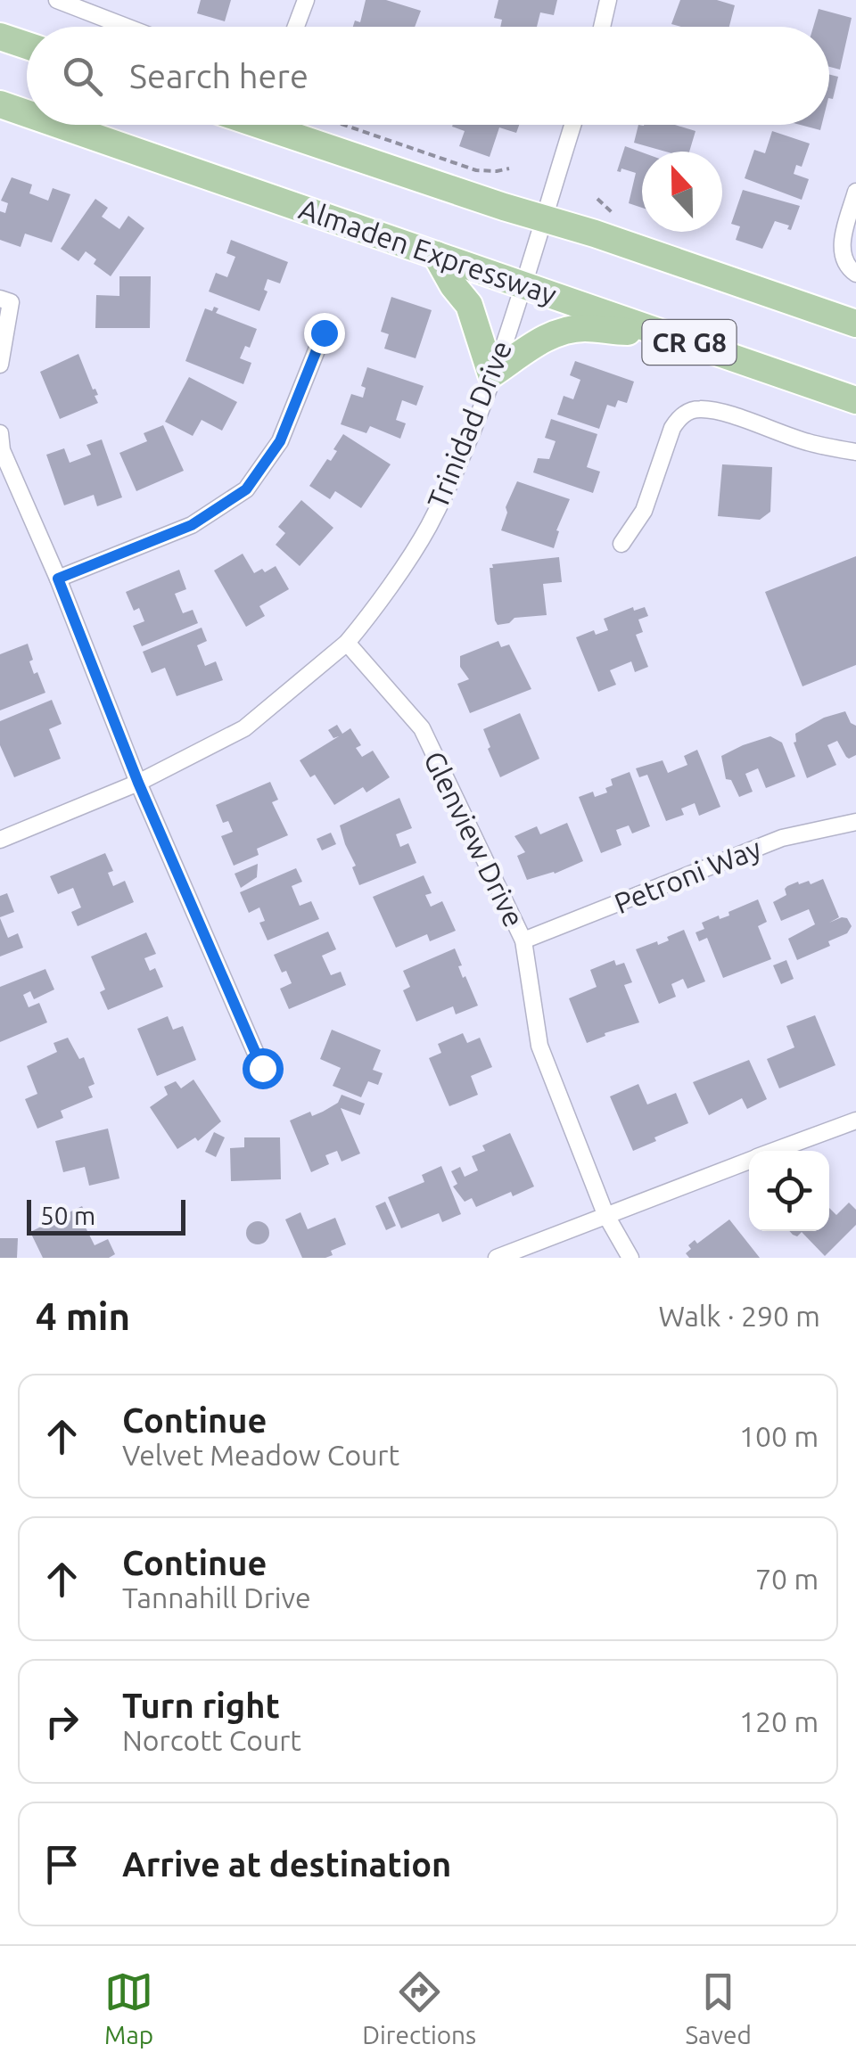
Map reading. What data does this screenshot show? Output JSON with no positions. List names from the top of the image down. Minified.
{"streets":{"main road":["Almaden Expressway","CR G8"],"street":["Trinidad Drive","Glenview Drive","Petroni Way"]},"crossings":[["Almaden Expressway","Trinidad Drive"],["CR G8","Trinidad Drive"],["Trinidad Drive","Glenview Drive"],["Glenview Drive","Petroni Way"]],"scale_bar":"50 m","north":"top","page":{"search":"Search here","scale":"50 m","heading":["4 min","Walk · 290 m"],"list":[["Continue","Velvet Meadow Court","100 m"],["Continue","Tannahill Drive","70 m"],["Turn right","Norcott Court","120 m"],"Arrive at destination"],"nav":["Map","Directions","Saved"]}}
